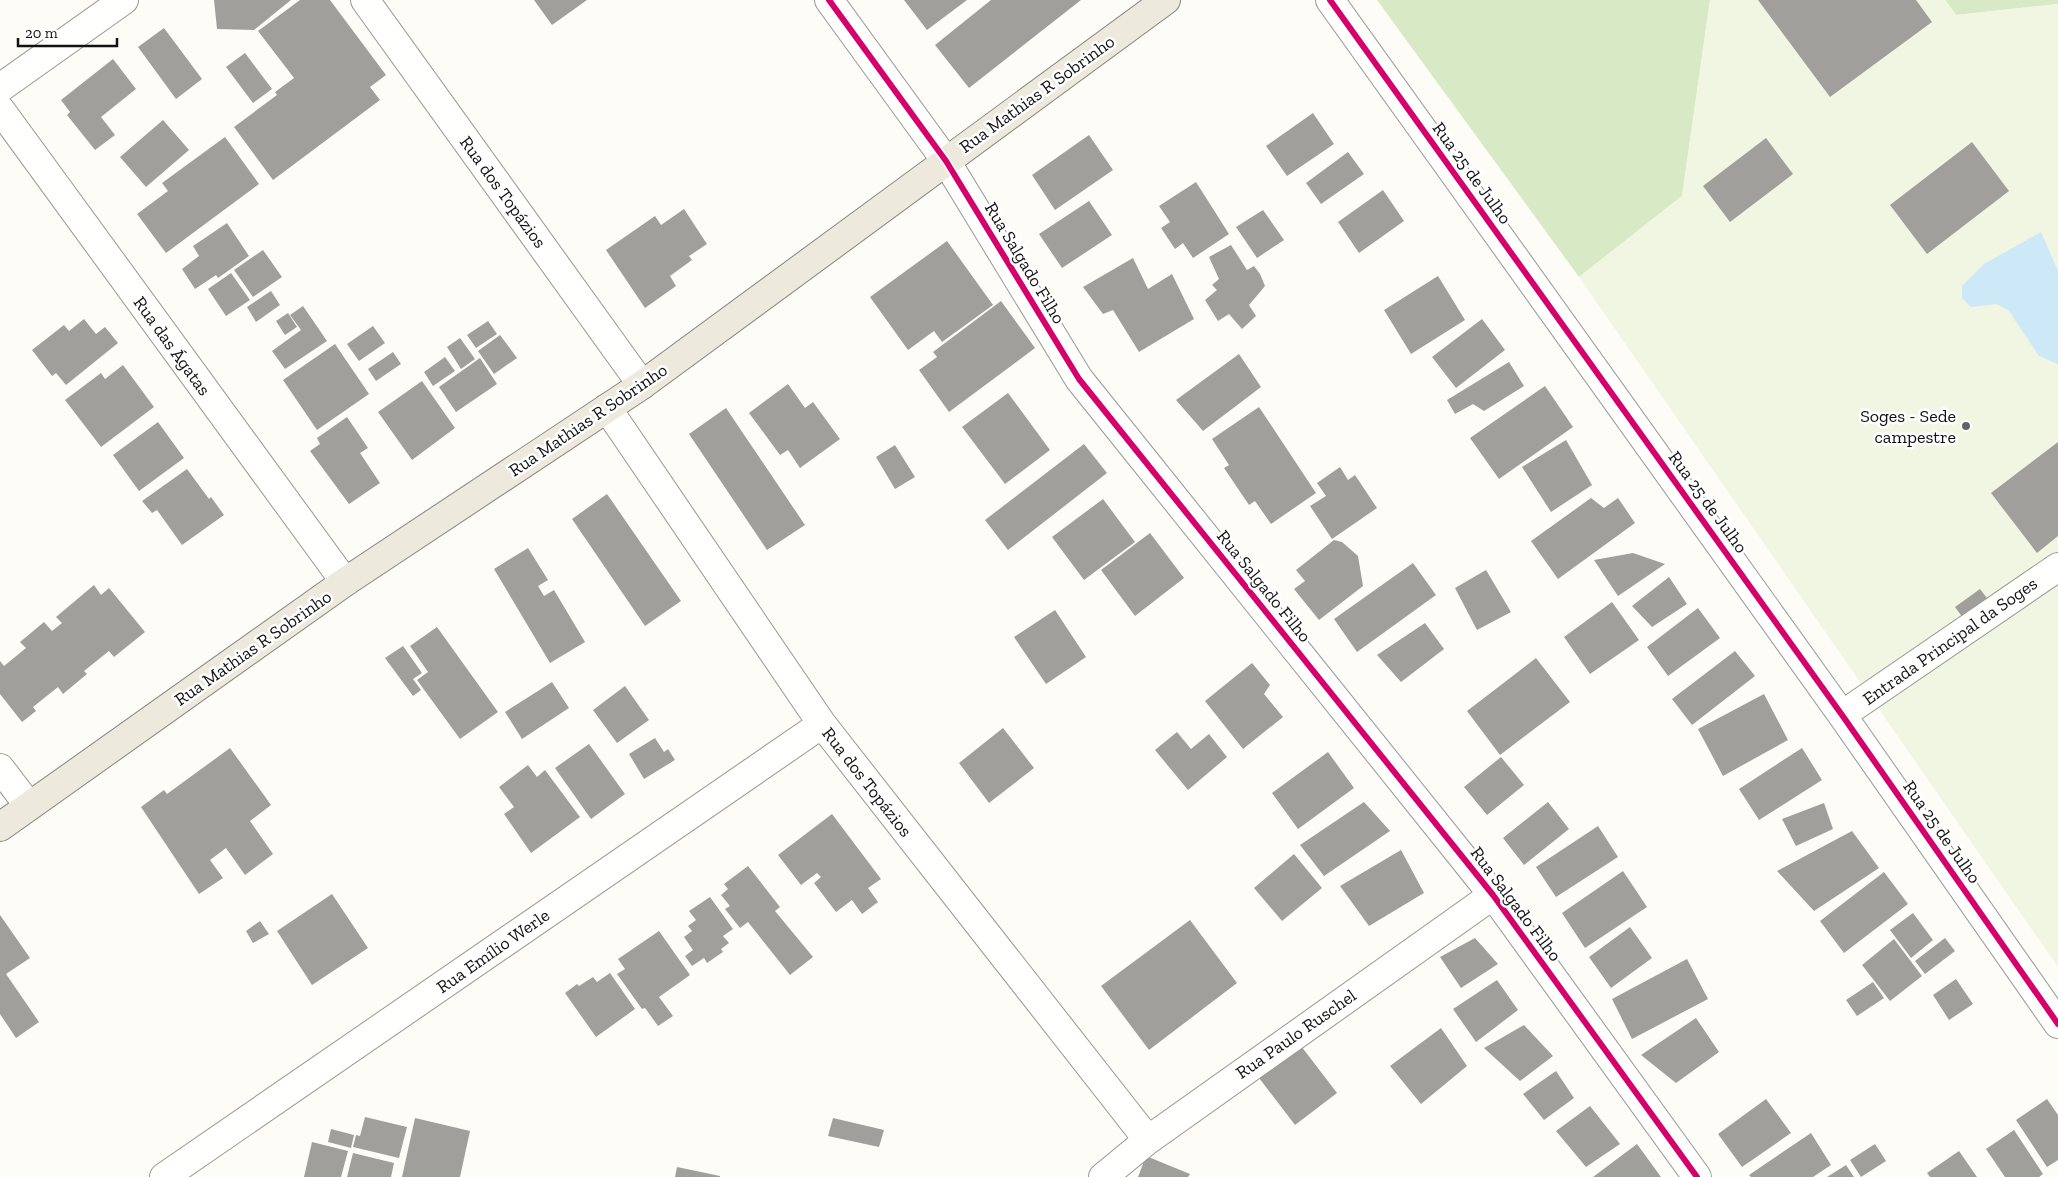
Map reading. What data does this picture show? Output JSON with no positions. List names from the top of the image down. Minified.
{"streets":{"main road":["Rua Mathias R Sobrinho"],"street":["Rua 25 de Julho","Rua dos Topázios","Rua Salgado Filho","Rua das Ágatas","Entrada Principal da Soges","Rua Emílio Werle","Rua Paulo Ruschel"]},"crossings":[["Rua Mathias R Sobrinho","Rua dos Topázios"],["Rua Mathias R Sobrinho","Rua Salgado Filho"],["Rua Mathias R Sobrinho","Rua das Ágatas"],["Rua 25 de Julho","Entrada Principal da Soges"],["Rua dos Topázios","Rua Emílio Werle"],["Rua dos Topázios","Rua Paulo Ruschel"],["Rua Salgado Filho","Rua Paulo Ruschel"]],"places":["Soges - Sede campestre"],"scale_bar":"20 m"}
